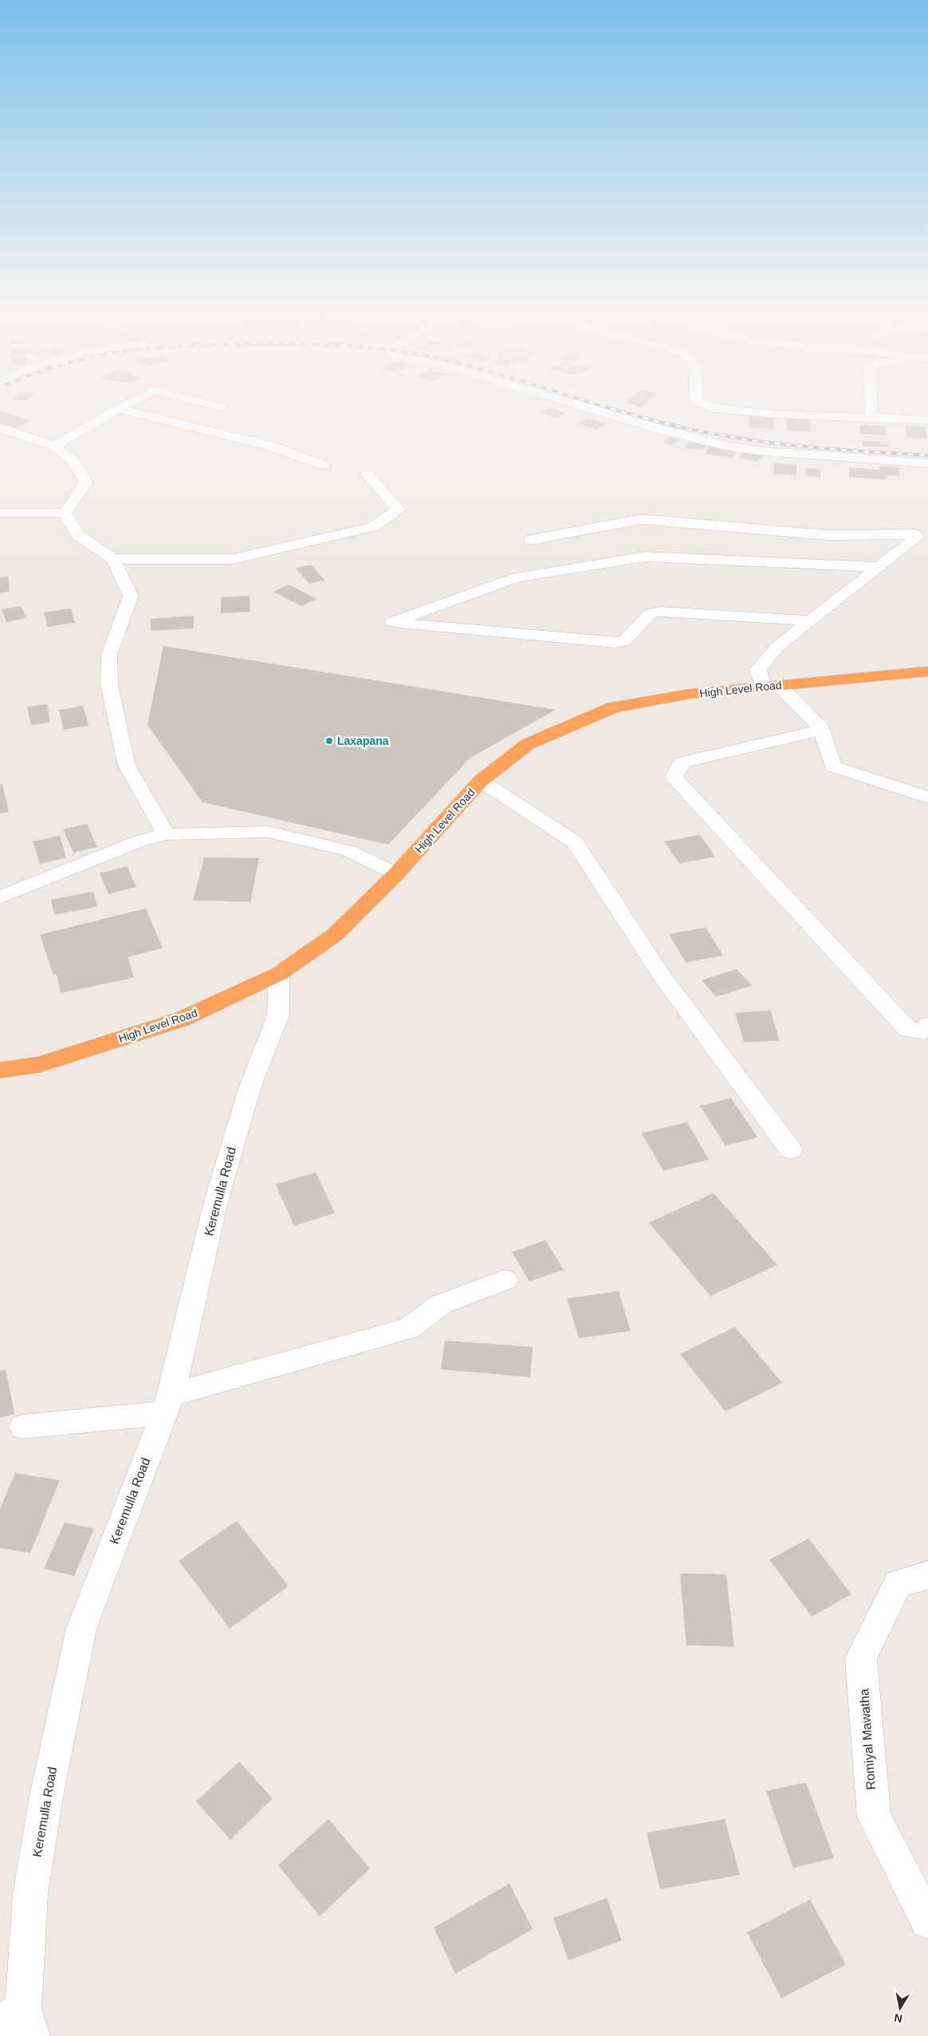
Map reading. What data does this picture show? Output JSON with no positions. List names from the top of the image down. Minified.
{"streets":{"highway":["High Level Road"],"street":["Keremulla Road","Romiyal Mawatha"]},"crossings":[["High Level Road","Keremulla Road"]],"places":["Laxapana"],"north":"bottom"}
